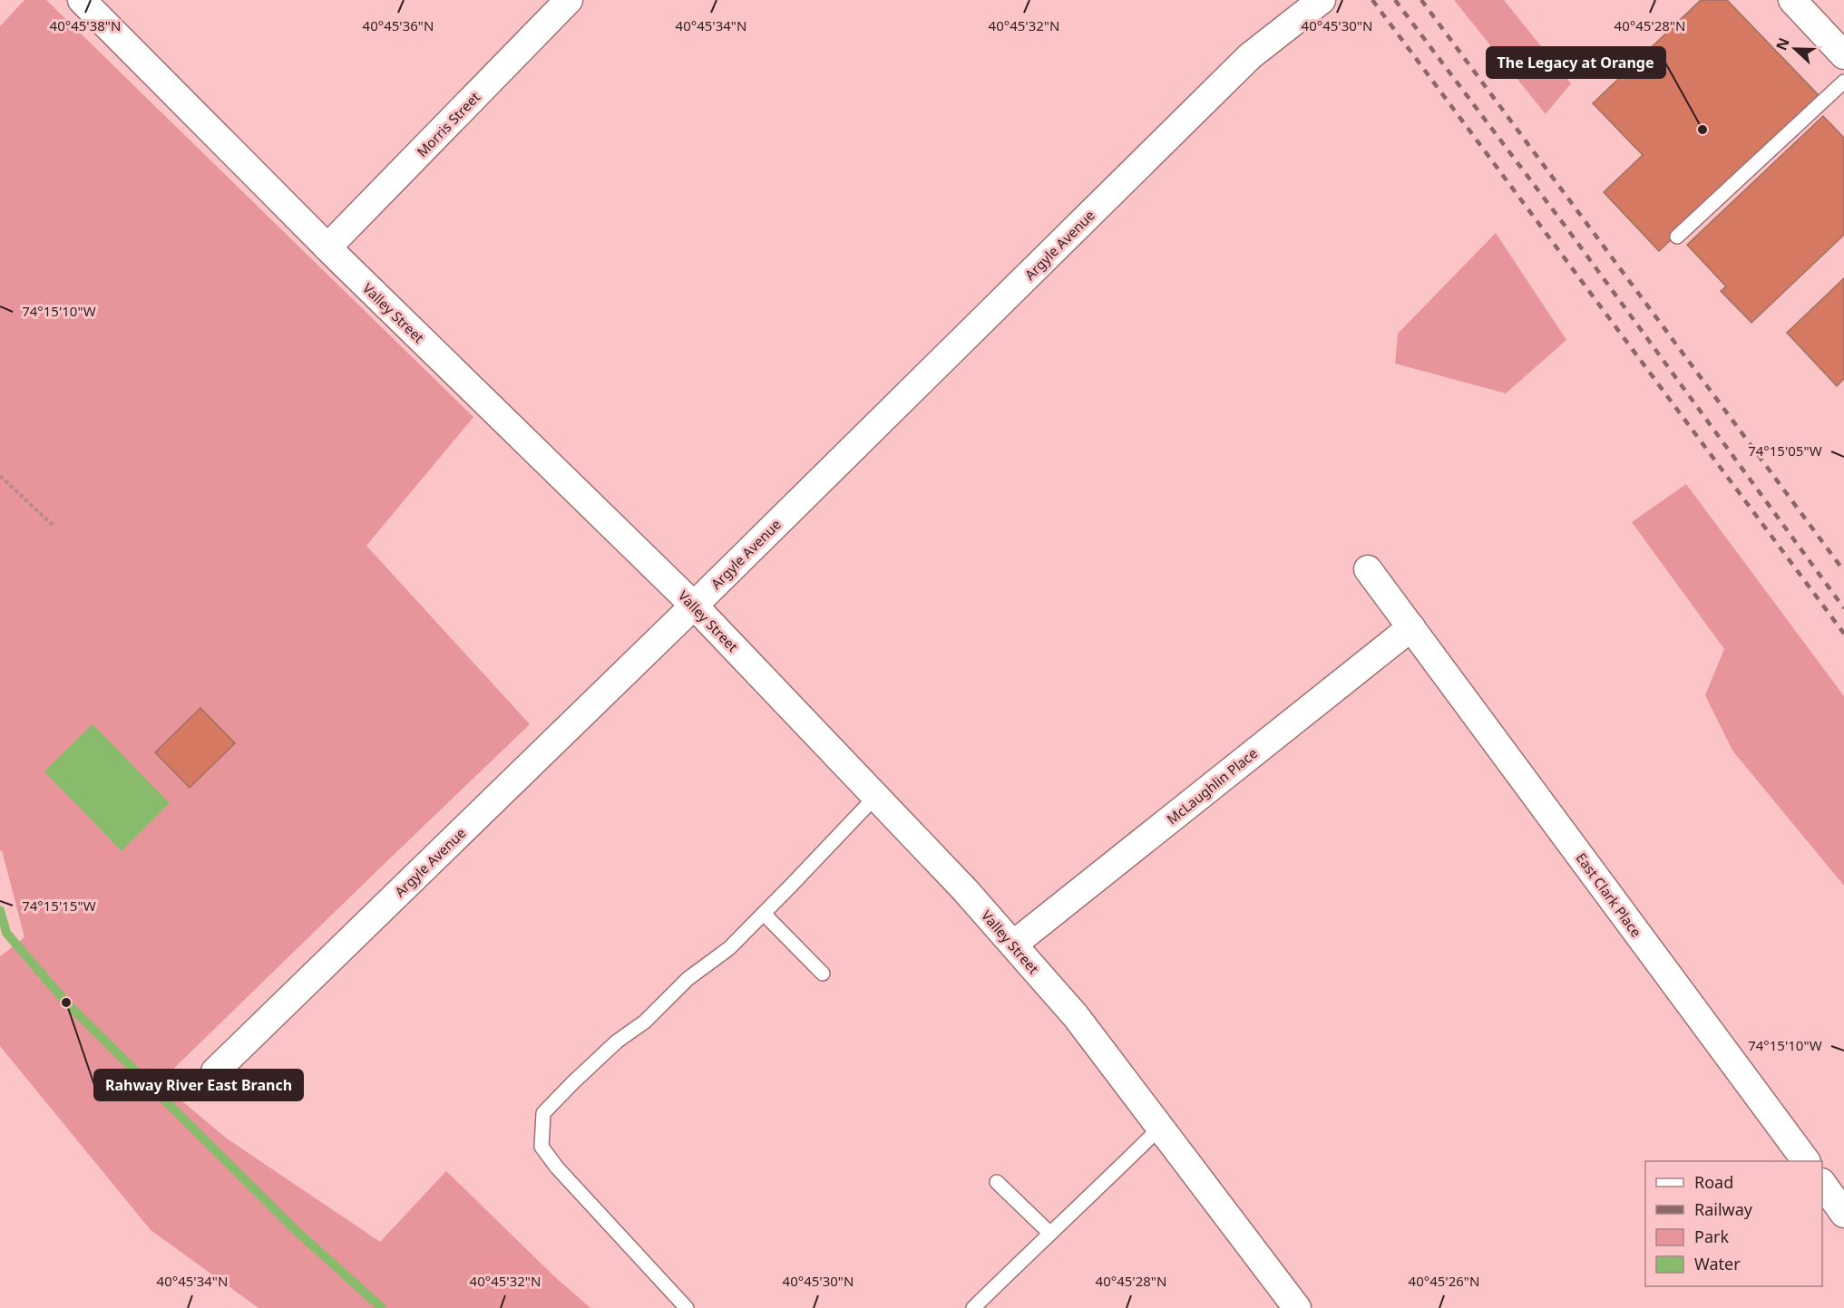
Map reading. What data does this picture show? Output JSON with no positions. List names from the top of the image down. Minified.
{"streets":{"street":["Morris Street","Argyle Avenue","Valley Street","McLaughlin Place","East Clark Place"]},"crossings":[["Morris Street","Valley Street"],["Argyle Avenue","Valley Street"],["Valley Street","McLaughlin Place"],["McLaughlin Place","East Clark Place"]],"places":["The Legacy at Orange","Rahway River East Branch"],"legend":["Road","Railway","Park","Water"],"north":"left","coordinates":["40°45'38\"N","40°45'28\"N","40°45'36\"N","40°45'34\"N","40°45'32\"N","40°45'30\"N","74°15'10\"W","74°15'05\"W","74°15'15\"W","40°45'26\"N"]}
